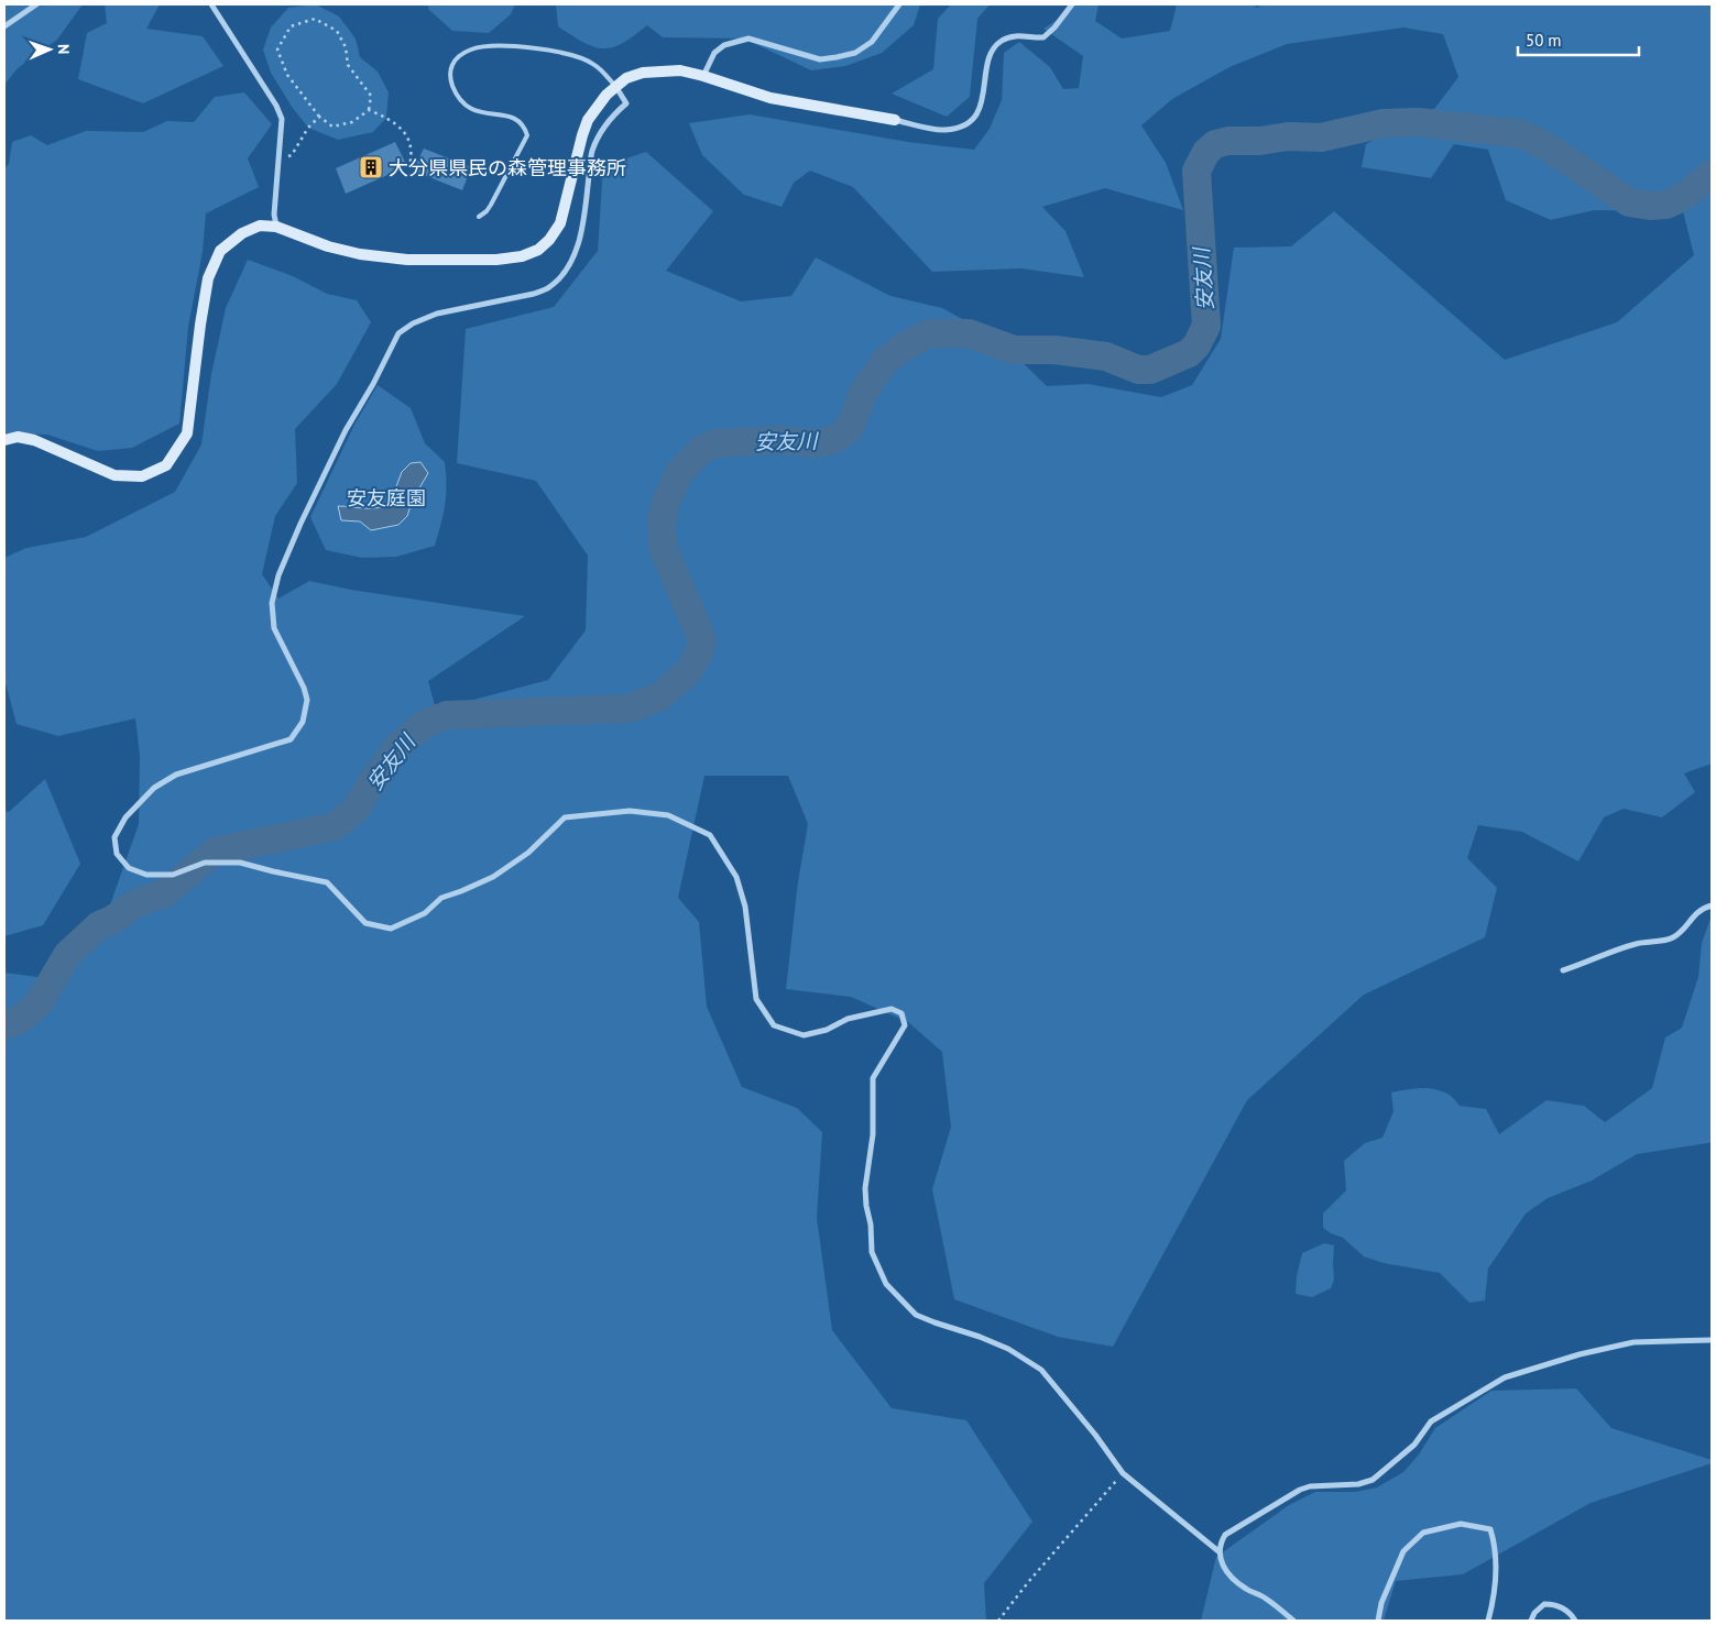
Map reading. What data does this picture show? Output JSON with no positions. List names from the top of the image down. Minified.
{"water":["安友川"],"parks":["安友庭園"],"places":{"building":["大分県県民の森管理事務所"]},"scale_bar":"50 m","north":"right"}
